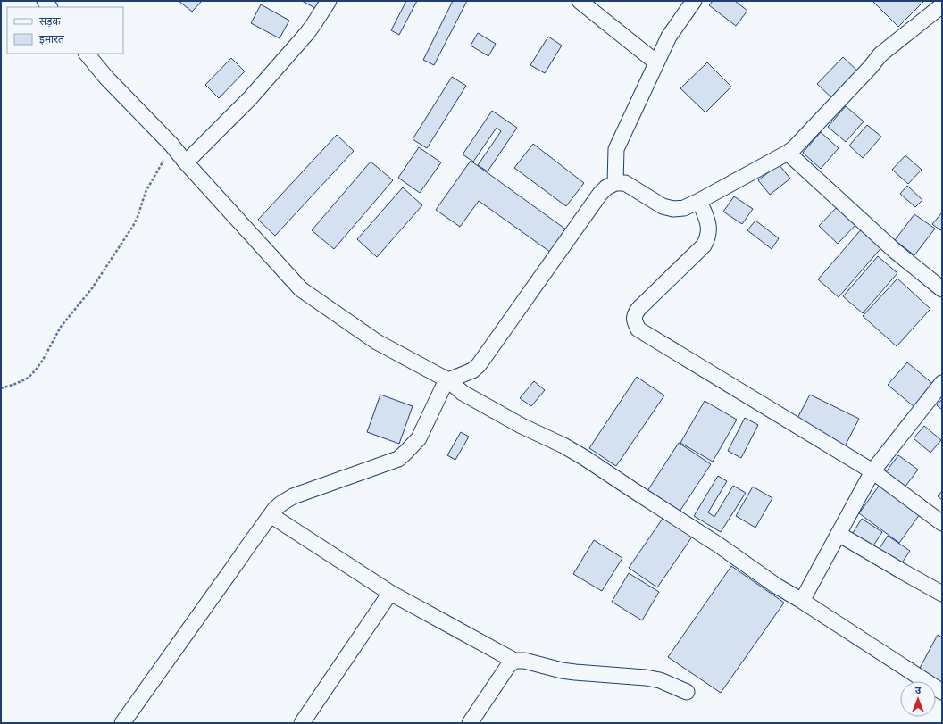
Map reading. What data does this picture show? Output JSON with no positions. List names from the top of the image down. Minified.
{"legend":["सड़क","इमारत"],"north":"top"}
